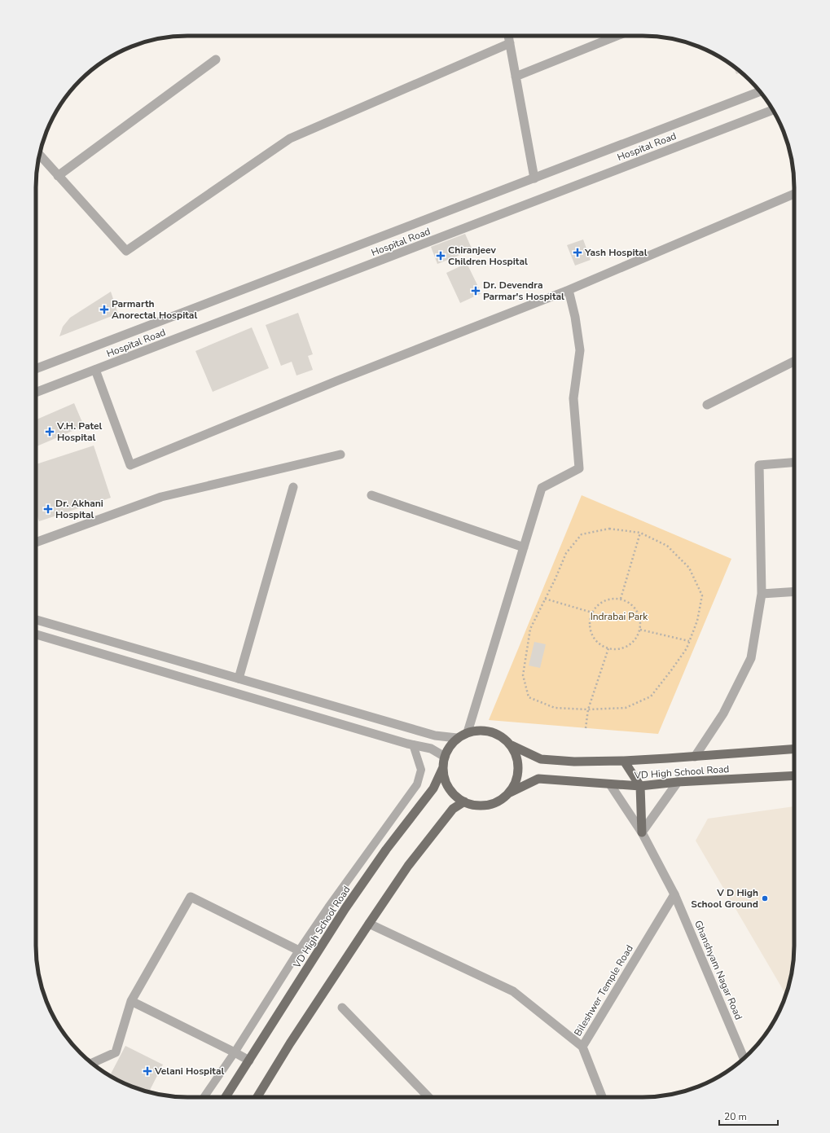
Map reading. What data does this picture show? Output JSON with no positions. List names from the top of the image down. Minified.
{"streets":{"main road":["VD High School Road"],"street":["Hospital Road","Ghanshyam Nagar Road","Bileshwer Temple Road"]},"crossings":[["VD High School Road","Ghanshyam Nagar Road"],["Ghanshyam Nagar Road","Bileshwer Temple Road"]],"parks":["Indrabai Park"],"places":{"health":["Yash Hospital","Chiranjeev Children Hospital","Dr. Devendra Parmar's Hospital","Parmarth Anorectal Hospital","V.H. Patel Hospital","Dr. Akhani Hospital","Velani Hospital"],"other":["V D High School Ground"]},"scale_bar":"20 m"}
